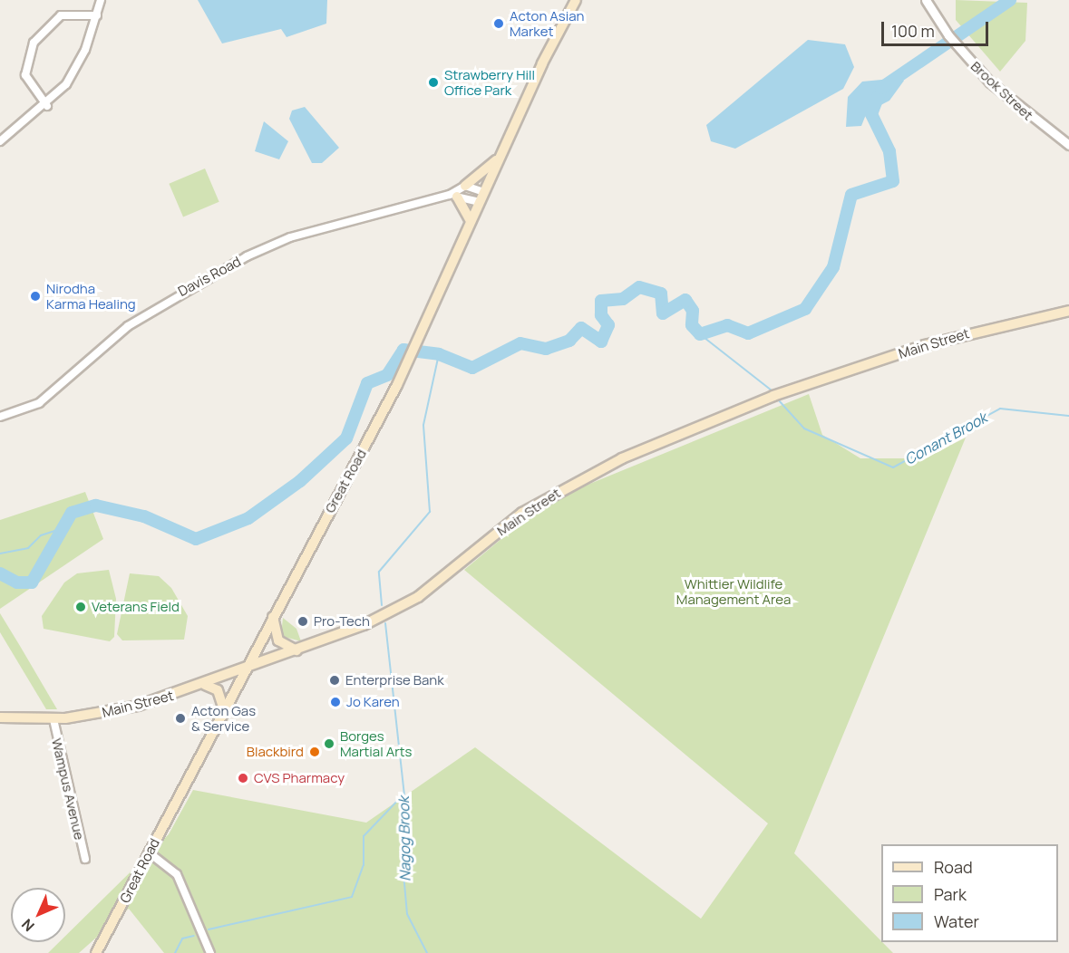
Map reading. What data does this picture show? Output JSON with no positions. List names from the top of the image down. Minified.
{"streets":{"main road":["Main Street","Great Road"],"street":["Brook Street","Davis Road","Wampus Avenue"]},"crossings":[["Davis Road","Great Road"],["Main Street","Great Road"],["Main Street","Wampus Avenue"]],"water":["Conant Brook","Nagog Brook"],"parks":["Whittier Wildlife Management Area"],"places":["Acton Asian Market","Strawberry Hill Office Park","Nirodha Karma Healing","Veterans Field","Pro-Tech","Enterprise Bank","Jo Karen","Acton Gas & Service","Borges Martial Arts","Blackbird","CVS Pharmacy"],"legend":["Road","Park","Water"],"scale_bar":"100 m","north":"bottom left"}
